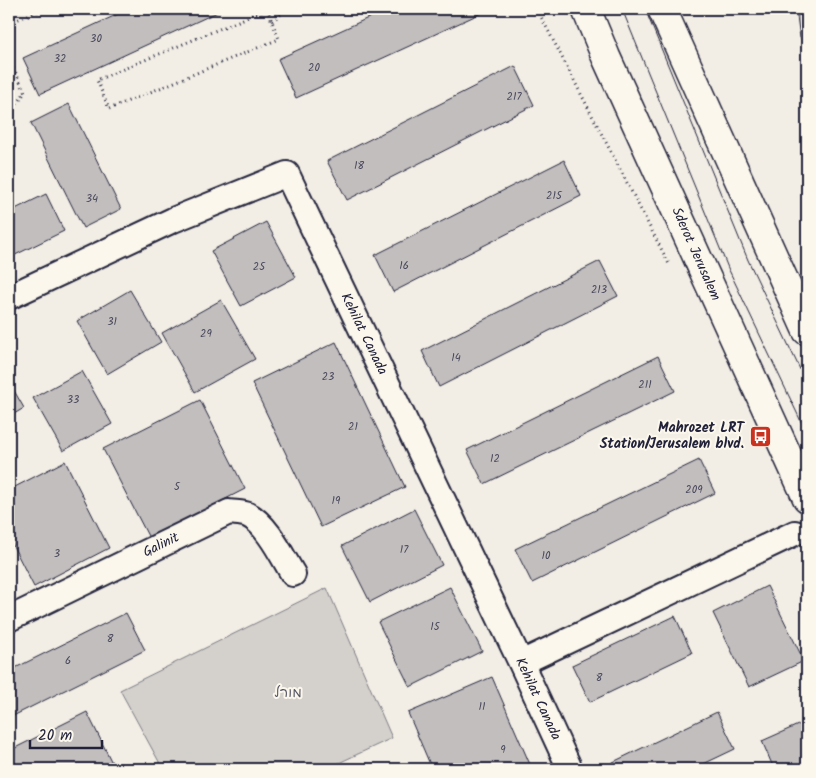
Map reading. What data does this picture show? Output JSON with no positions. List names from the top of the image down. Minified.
{"streets":{"main road":["Sderot Jerusalem"],"street":["Kehilat Canada","Galinit"]},"parks":["מורל"],"places":{"bus stop":["Mahrozet LRT Station/Jerusalem blvd."]},"house_numbers":["30","32","20","217","18","215","34","16","25","213","31","29","14","23","211","33","21","12","5","209","19","17","3","10","15","8","6","8","11","9"],"scale_bar":"20 m"}
